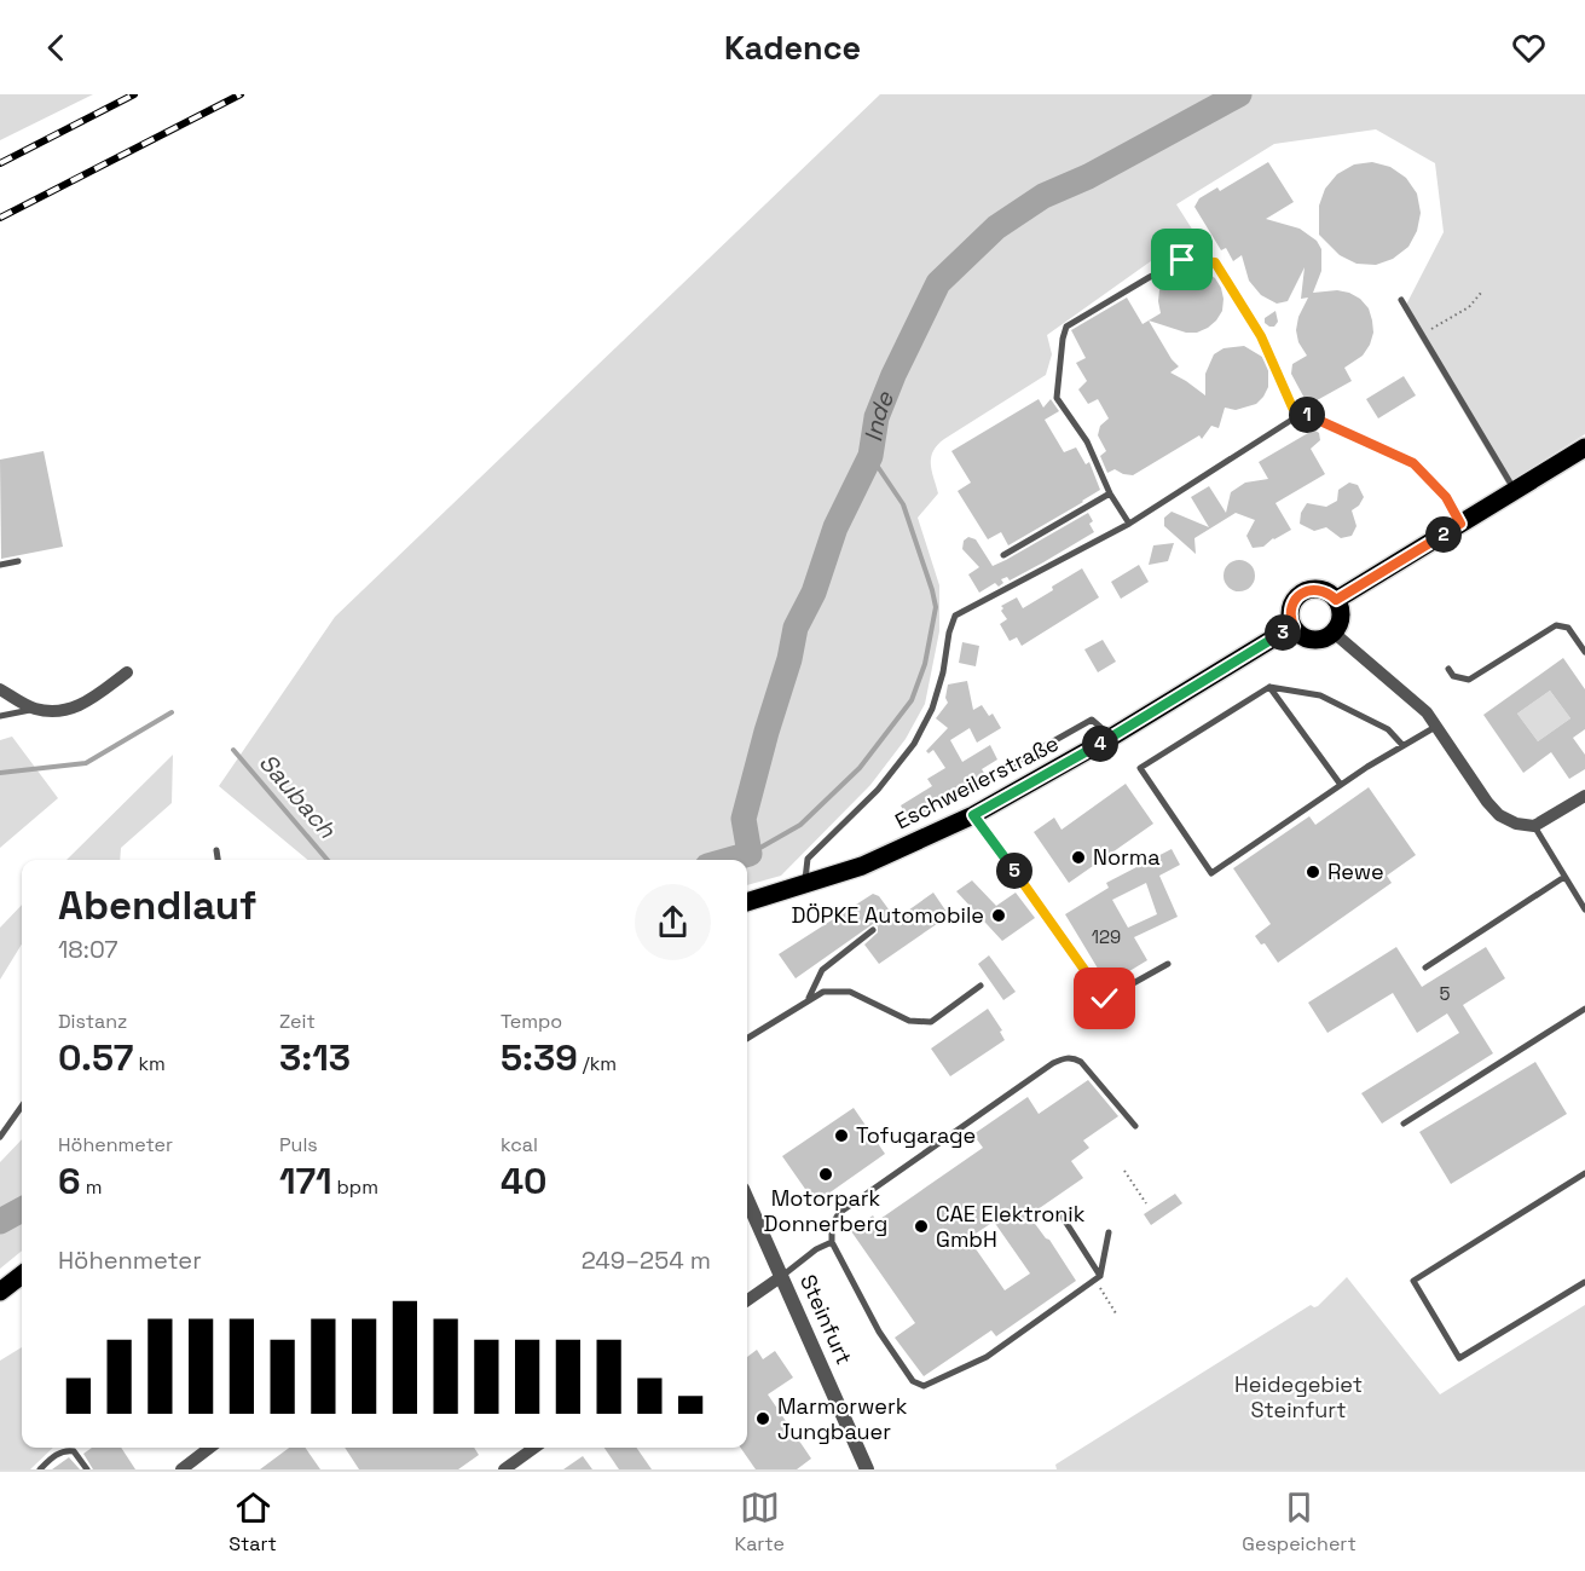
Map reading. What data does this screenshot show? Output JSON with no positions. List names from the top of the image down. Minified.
{"streets":{"main road":["Eschweilerstraße"],"street":["Steinfurt"]},"water":["Inde","Saubach"],"parks":["Heidegebiet Steinfurt"],"places":["Norma","Rewe","DÖPKE Automobile","Tofugarage","Motorpark Donnerberg","CAE Elektronik GmbH","Marmorwerk Jungbauer"],"house_numbers":["129","5"],"page":{"header":"Kadence","pins":["1","2","3","4","5"],"heading":["Abendlauf","18:07"],"stats":[["Distanz","0.57 km"],["Zeit","3:13"],["Tempo","5:39 /km"],["Höhenmeter","6 m"],["Puls","171 bpm"],["kcal","40"]],"chart":["Höhenmeter","249–254 m"],"tabs":["Start","Karte","Gespeichert"]}}
